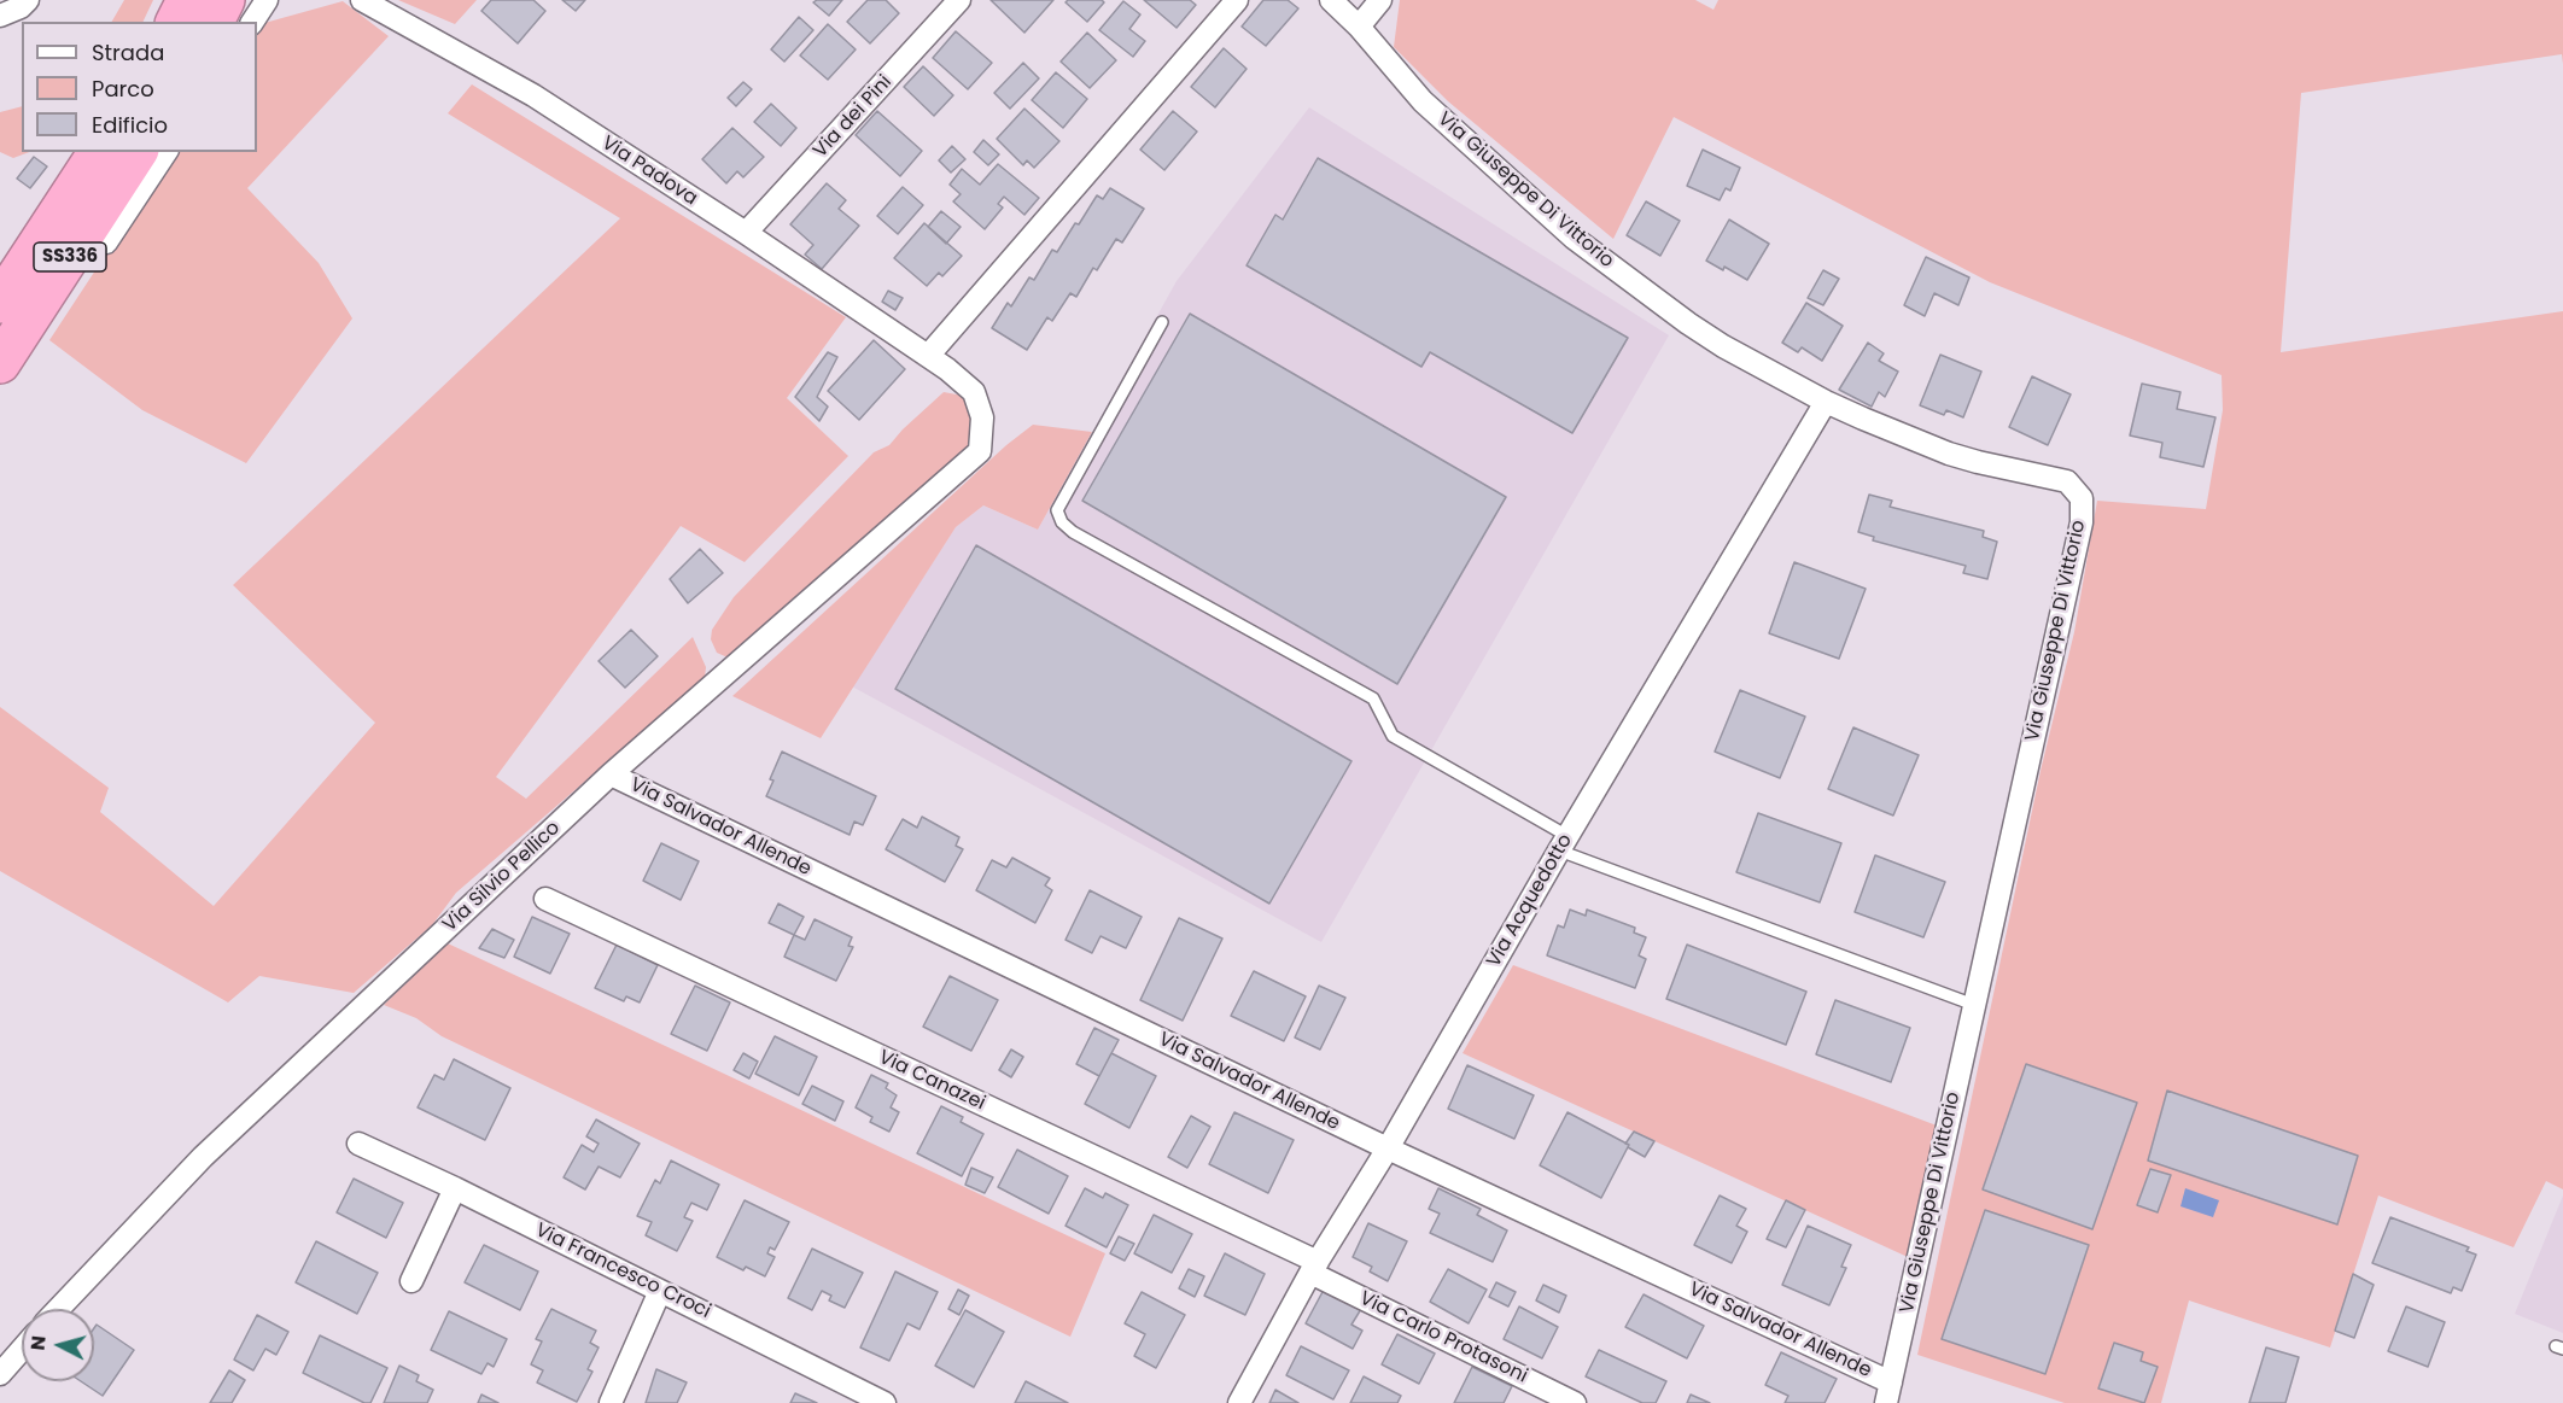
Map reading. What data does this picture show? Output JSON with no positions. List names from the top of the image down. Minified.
{"streets":{"highway":["SS336"],"street":["Via dei Pini","Via Padova","Via Giuseppe Di Vittorio","Via Salvador Allende","Via Silvio Pellico","Via Acquedotto","Via Canazei","Via Francesco Croci","Via Carlo Protasoni"]},"crossings":[["Via dei Pini","Via Padova"],["Via Padova","Via Silvio Pellico"],["Via Giuseppe Di Vittorio","Via Salvador Allende"],["Via Giuseppe Di Vittorio","Via Acquedotto"],["Via Salvador Allende","Via Silvio Pellico"],["Via Salvador Allende","Via Acquedotto"],["Via Acquedotto","Via Canazei"],["Via Acquedotto","Via Carlo Protasoni"],["Via Canazei","Via Carlo Protasoni"]],"legend":["Strada","Parco","Edificio"],"north":"left"}
